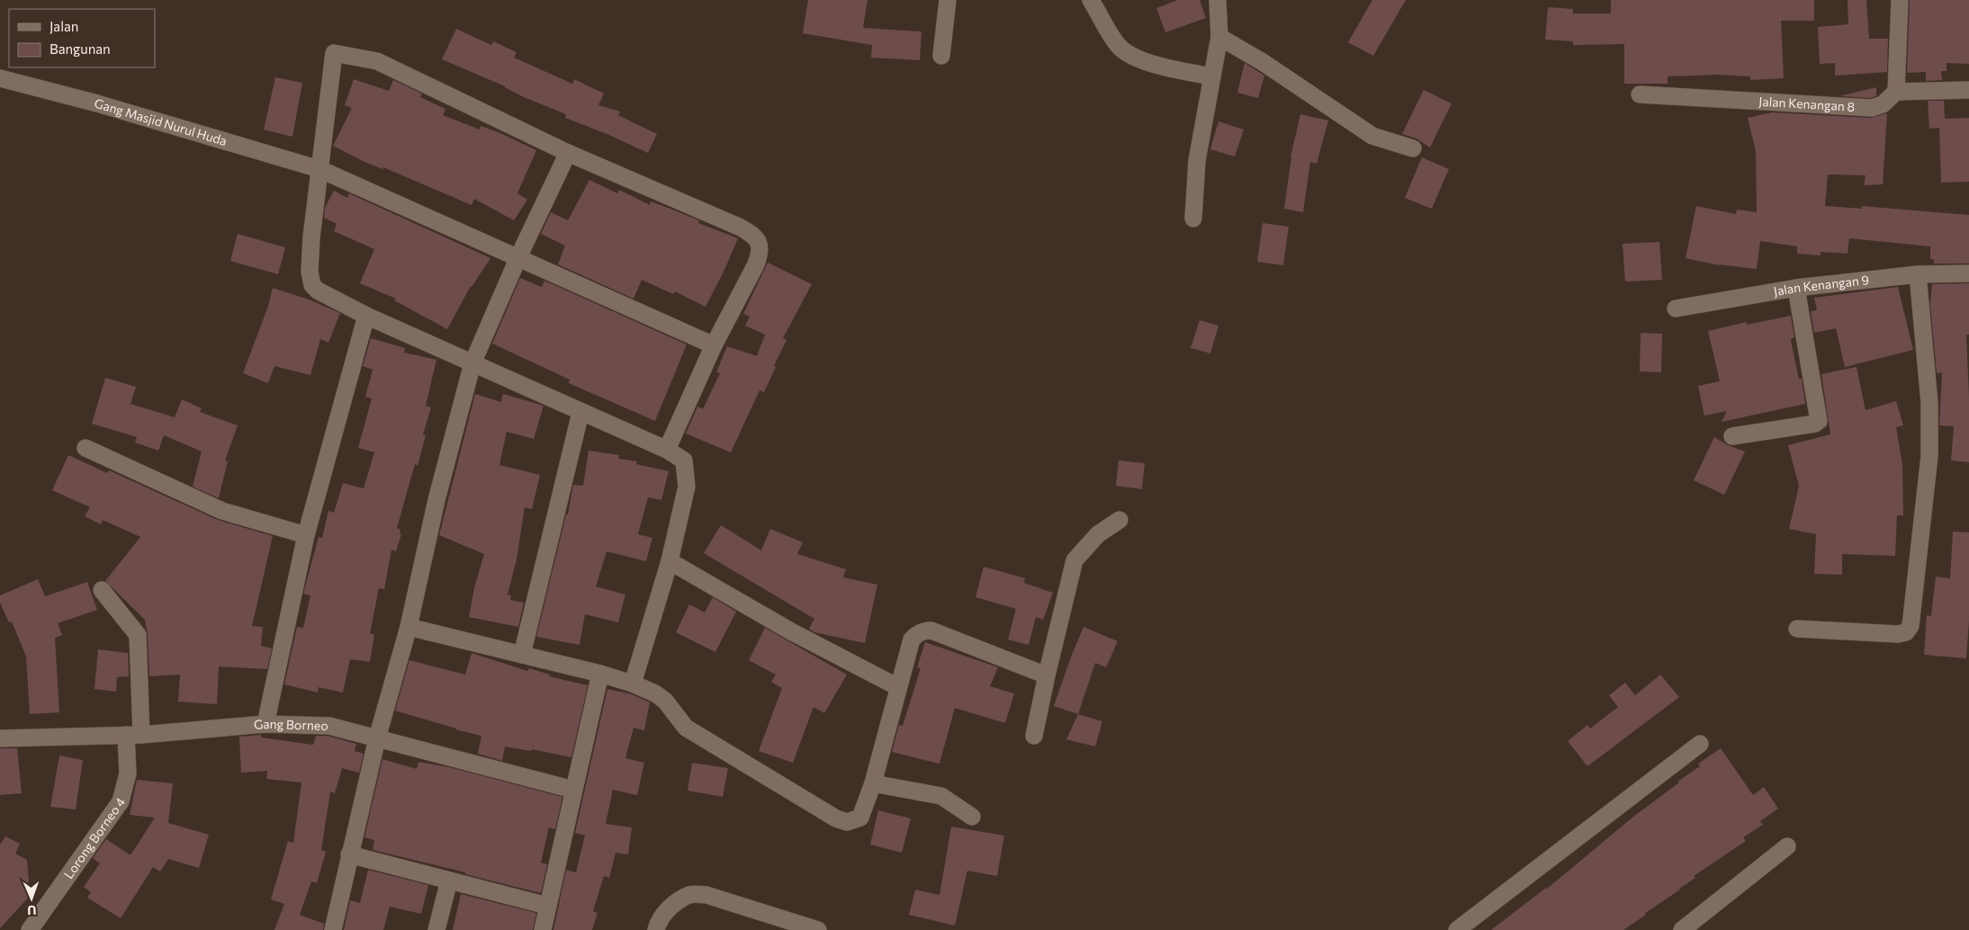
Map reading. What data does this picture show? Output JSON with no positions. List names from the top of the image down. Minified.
{"streets":{"street":["Jalan Kenangan 8","Gang Masjid Nurul Huda","Jalan Kenangan 9","Gang Borneo","Lorong Borneo 4"]},"crossings":[["Gang Borneo","Lorong Borneo 4"]],"legend":["Jalan","Bangunan"],"north":"bottom"}
